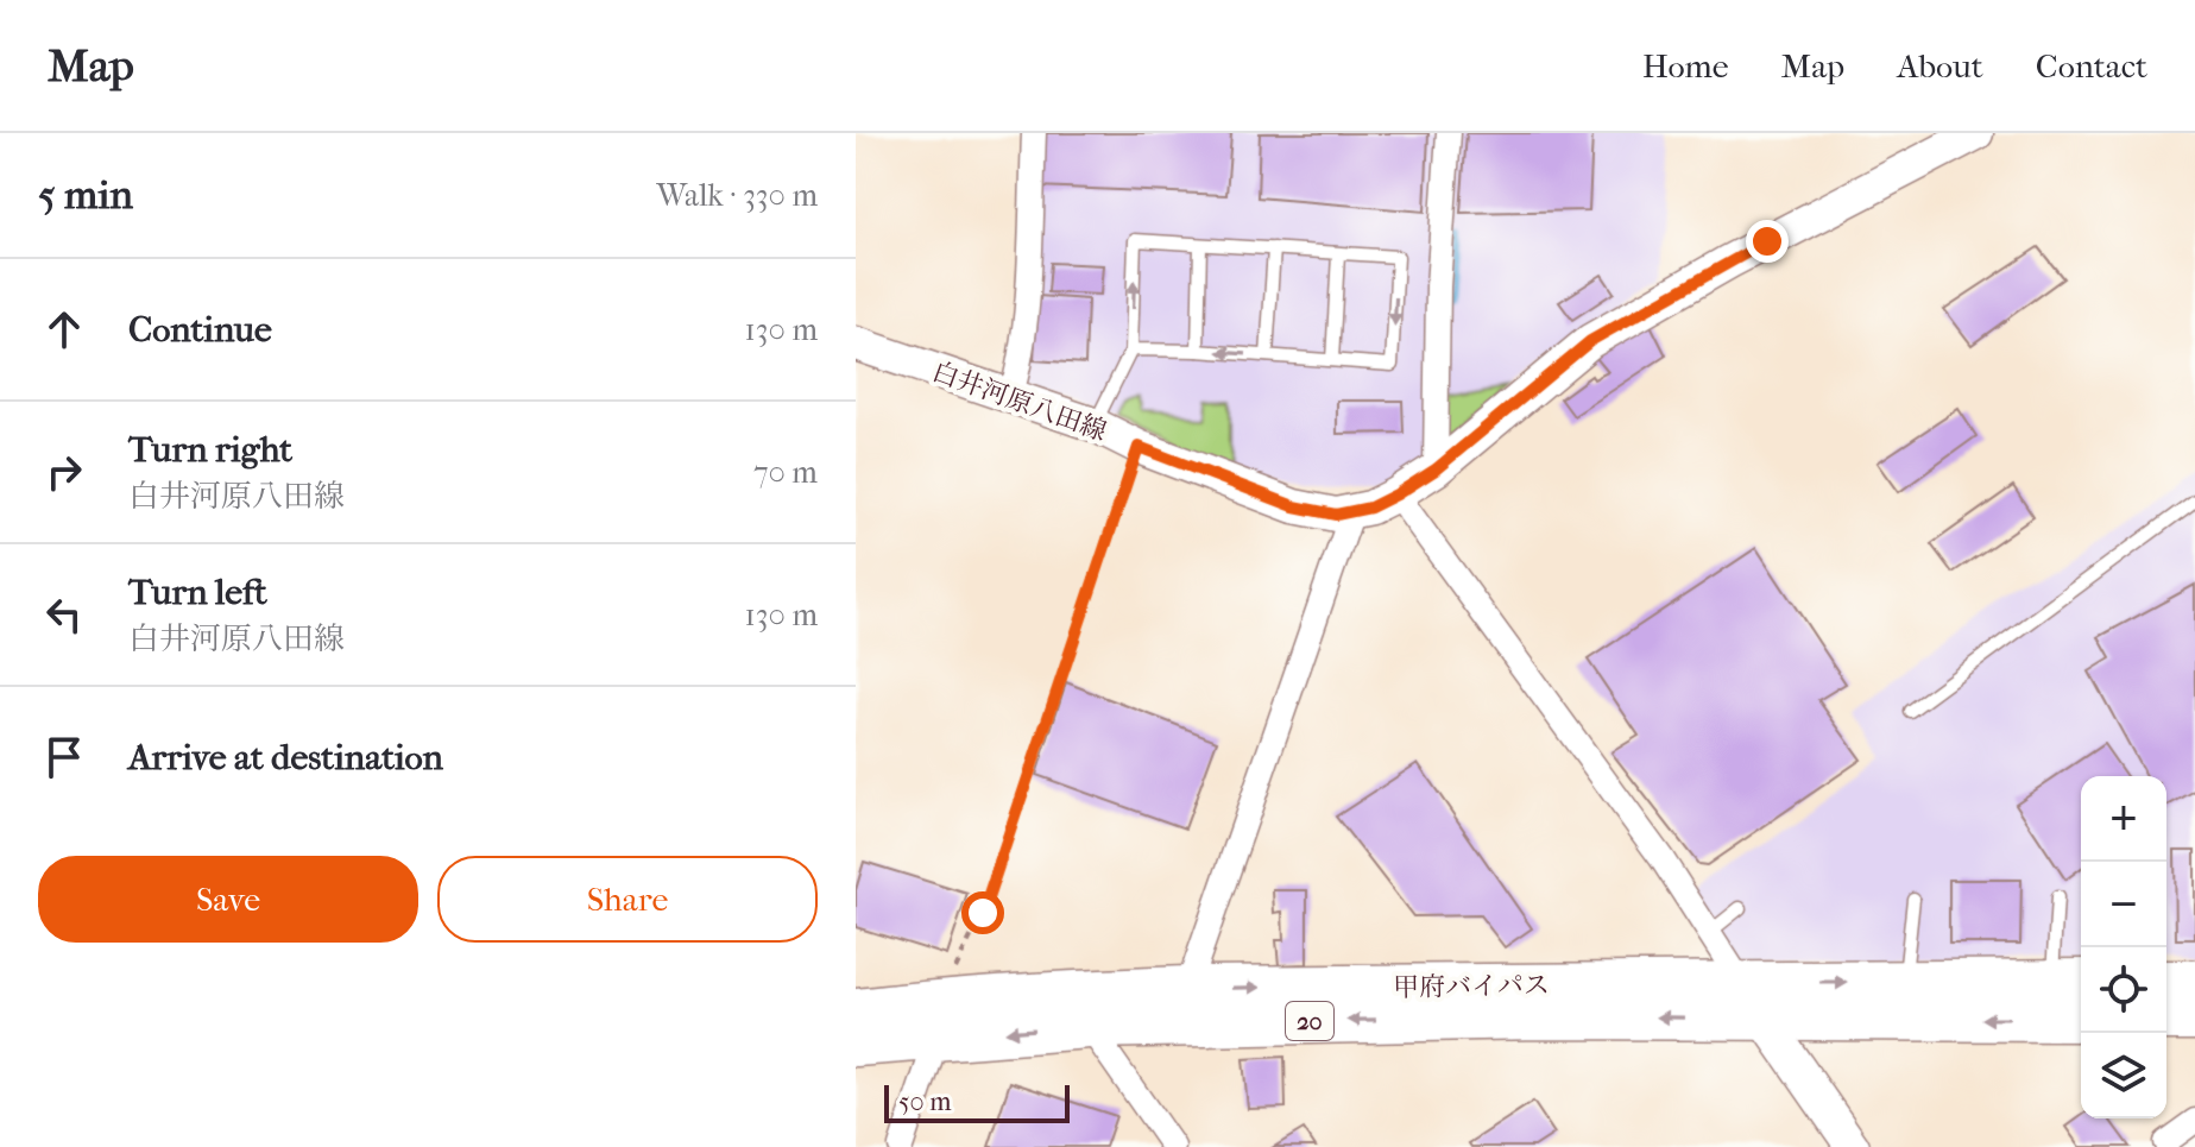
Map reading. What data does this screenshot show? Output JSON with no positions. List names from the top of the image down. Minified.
{"streets":{"highway":["甲府バイパス","20"],"main road":["白井河原八田線"]},"scale_bar":"50 m","page":{"header":"Map","nav":["Home","Map","About","Contact"],"heading":["5 min","Walk · 330 m"],"list":[["Continue","130 m"],["Turn right","白井河原八田線","70 m"],["Turn left","白井河原八田線","130 m"],"Arrive at destination"],"map_buttons":["+","−"],"buttons":["Save","Share"],"scale":"50 m"}}
